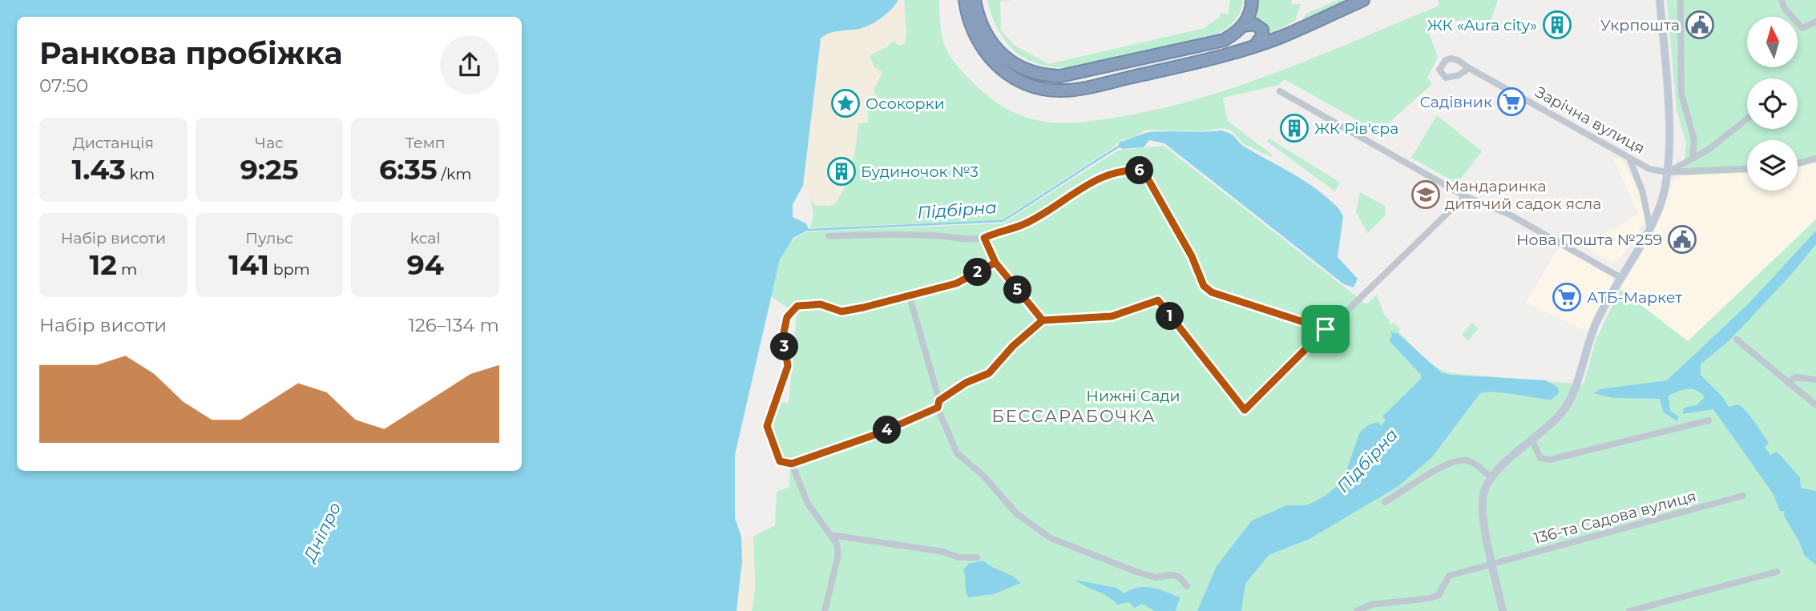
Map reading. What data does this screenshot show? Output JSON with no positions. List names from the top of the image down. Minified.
{"streets":{"street":["Зарічна вулиця","136-та Садова вулиця"]},"districts":["БЕССАРАБОЧКА"],"water":["Підбірна","Дніпро"],"parks":["Нижні Сади"],"places":{"building":["ЖК «Aura city»","ЖК Рів'єра","Будиночок №3"],"public building":["Укрпошта","Нова Пошта №259"],"supermarket":["Садівник","АТБ-Маркет"],"place":["Осокорки"],"school or university":["Мандаринка дитячий садок ясла"]},"north":"top","page":{"heading":["Ранкова пробіжка","07:50"],"stats":[["Дистанція","1.43 km"],["Час","9:25"],["Темп","6:35 /km"],["Набір висоти","12 m"],["Пульс","141 bpm"],["kcal","94"]],"pins":["6","2","5","1","3","4"],"chart":["Набір висоти","126–134 m"]}}
